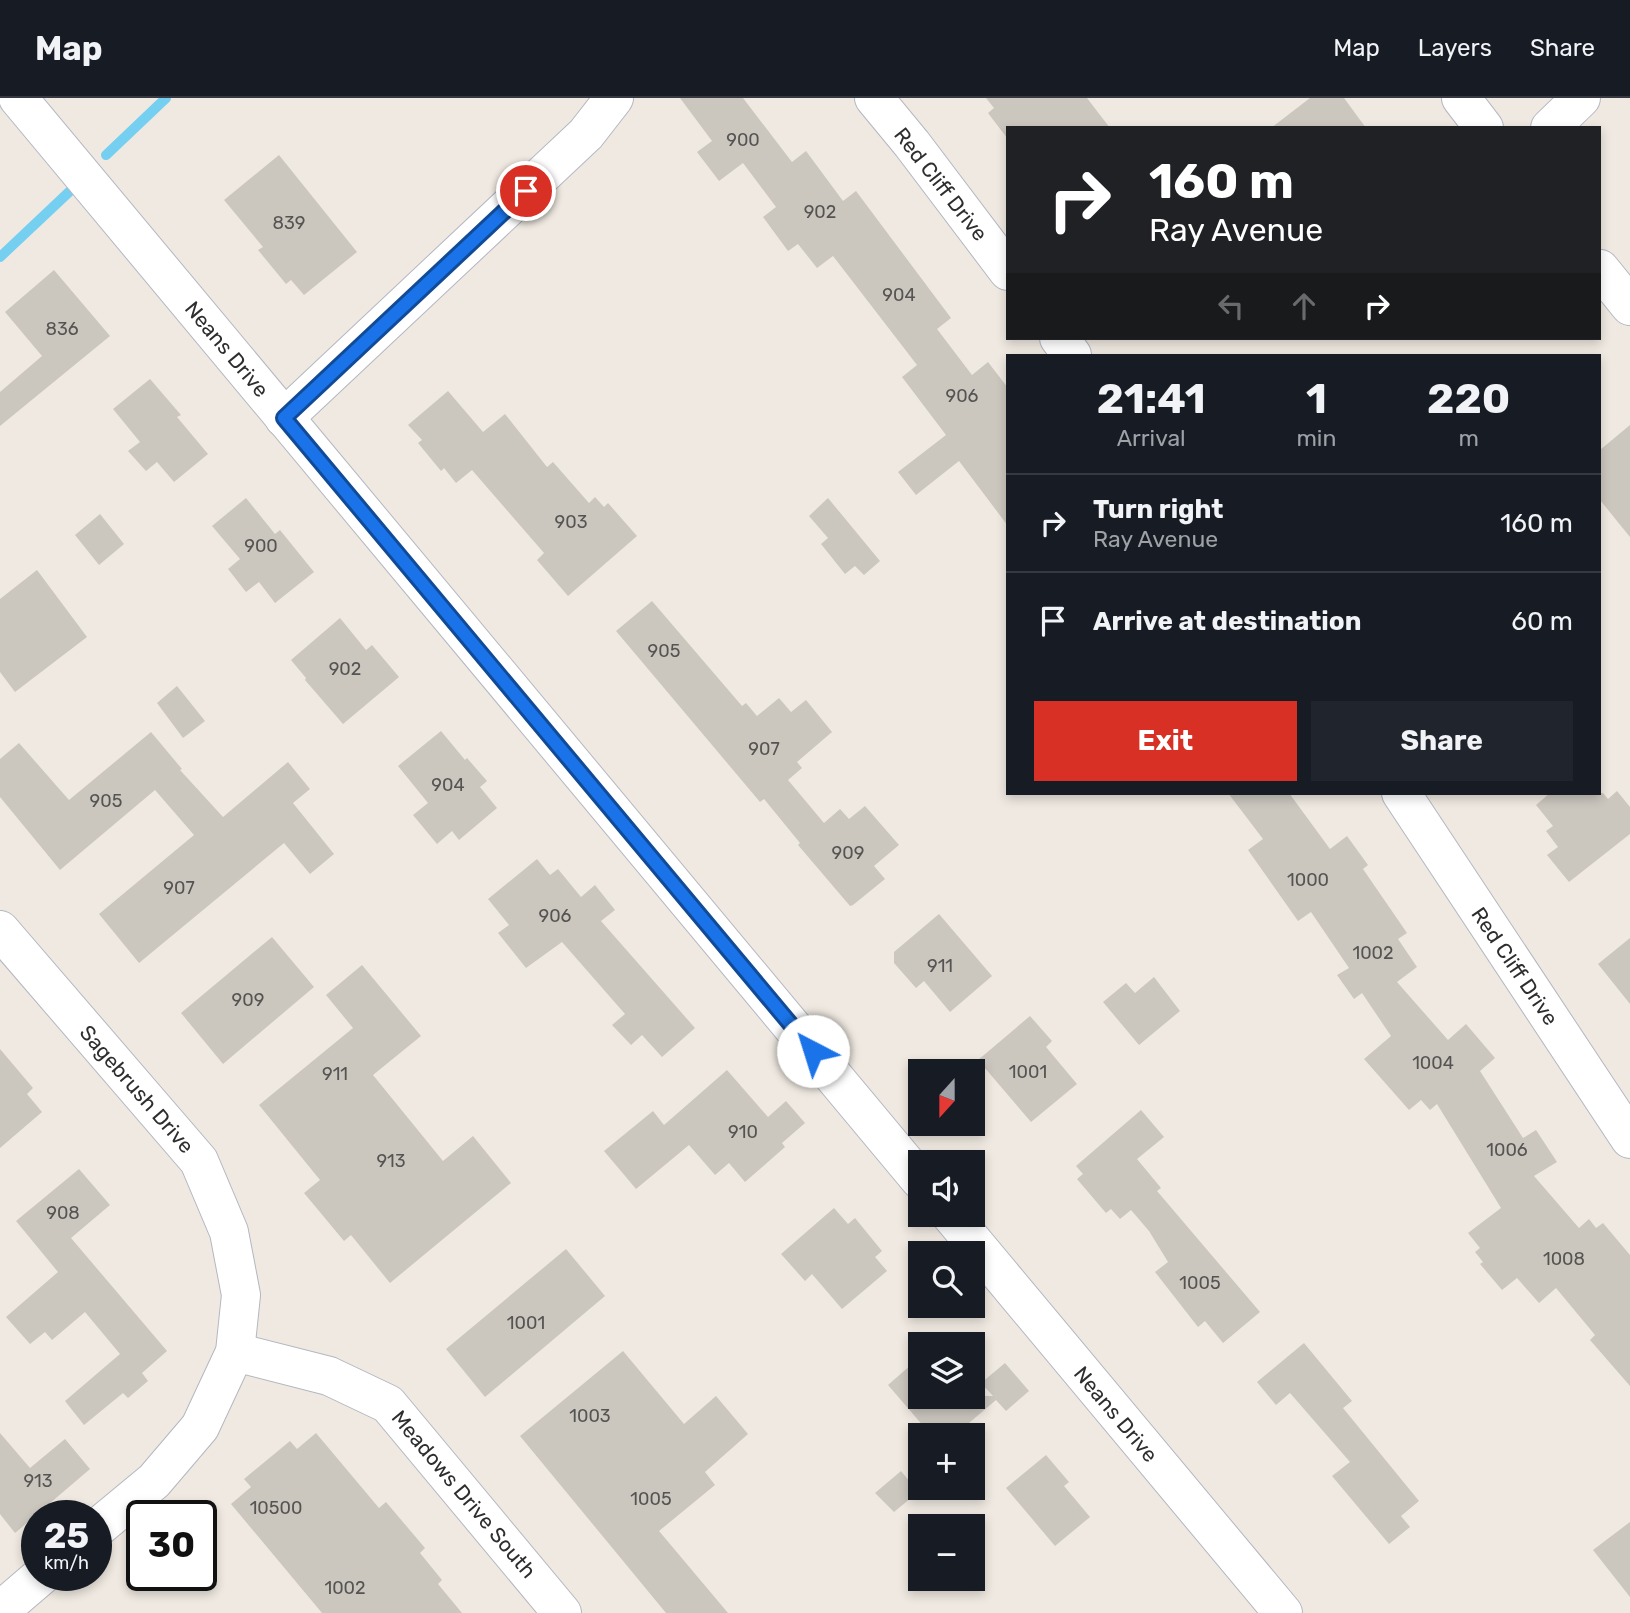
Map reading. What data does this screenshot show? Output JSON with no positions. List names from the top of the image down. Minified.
{"streets":{"street":["Red Cliff Drive","Neans Drive","Sagebrush Drive","Meadows Drive South"]},"crossings":[["Sagebrush Drive","Meadows Drive South"]],"house_numbers":["900","902","839","904","836","906","903","900","905","902","907","904","905","909","1000","907","906","1002","911","909","1004","1001","911","910","1006","913","908","1008","1005","1001","1003","913","1005","10500","1002"],"north":"bottom","page":{"header":"Map","nav":["Map","Layers","Share"],"turn":["160 m","Ray Avenue"],"eta":["21:41","Arrival","1","min","220","m"],"list":[{"name":"Turn right","note":"Ray Avenue","value":"160 m"},{"name":"Arrive at destination","value":"60 m"}],"buttons":["Exit","Share"],"map_buttons":["+","−"],"speed":"25 km/h","limit":"30"}}
